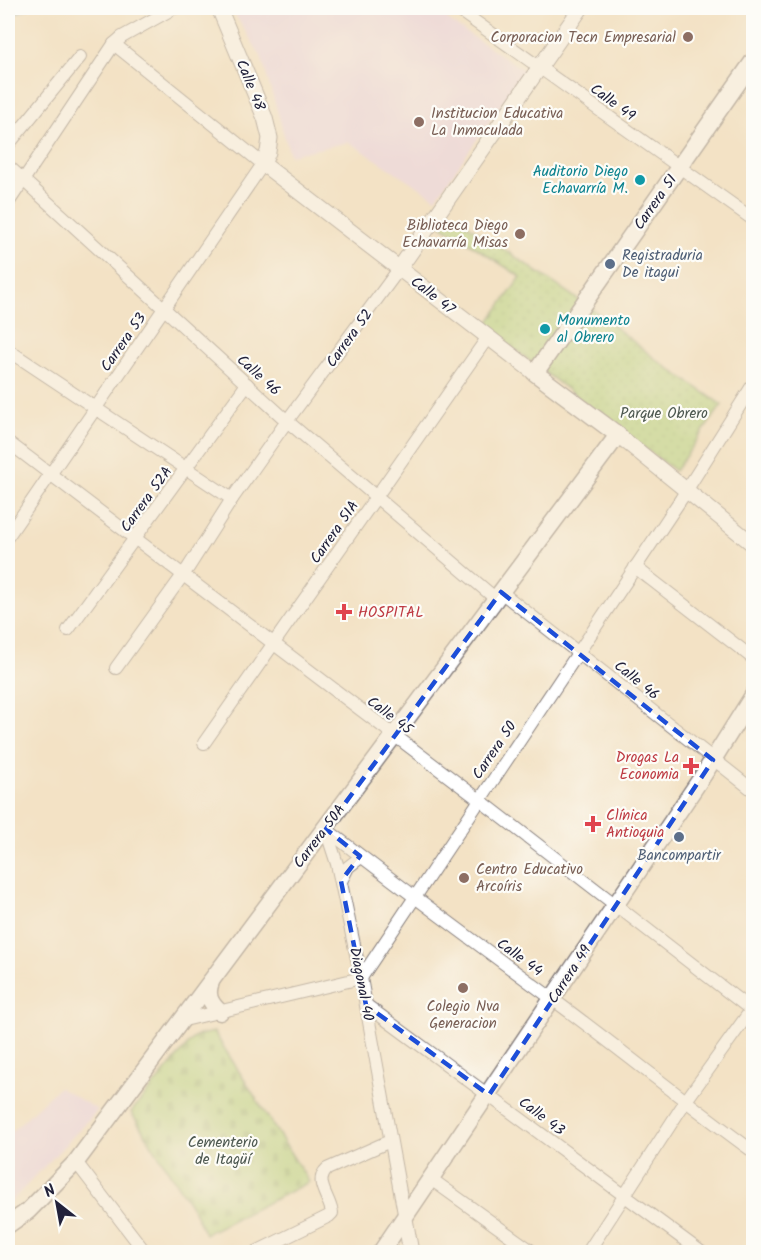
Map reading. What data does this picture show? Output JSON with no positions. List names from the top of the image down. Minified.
{"streets":{"main road":["Carrera 51","Calle 47","Carrera 50A","Carrera 49"],"street":["Calle 48","Calle 49","Carrera 52","Carrera 53","Calle 46","Carrera 52A","Carrera 51A","Calle 45","Carrera 50","Calle 44","Diagonal 40","Calle 43"]},"crossings":[["Calle 48","Calle 47"],["Calle 48","Carrera 53"],["Calle 49","Carrera 51"],["Calle 49","Carrera 52"],["Carrera 51","Calle 47"],["Calle 47","Carrera 52"],["Calle 47","Carrera 53"],["Calle 47","Carrera 51A"],["Calle 47","Carrera 50"],["Calle 47","Carrera 50A"],["Carrera 52","Calle 46"],["Carrera 52","Calle 45"],["Carrera 53","Calle 46"],["Carrera 53","Calle 45"],["Calle 46","Carrera 52A"],["Calle 46","Carrera 51A"],["Calle 46","Carrera 50"],["Calle 46","Carrera 50A"],["Calle 46","Carrera 49"],["Carrera 52A","Calle 45"],["Carrera 51A","Calle 45"],["Calle 45","Carrera 50"],["Calle 45","Carrera 50A"],["Calle 45","Carrera 49"],["Carrera 50","Calle 44"],["Carrera 50","Diagonal 40"],["Carrera 50A","Calle 44"],["Carrera 50A","Diagonal 40"],["Calle 44","Carrera 49"],["Calle 44","Diagonal 40"],["Carrera 49","Diagonal 40"],["Carrera 49","Calle 43"],["Diagonal 40","Calle 43"]],"parks":["Parque Obrero","Cementerio de Itagüí"],"places":{"other":["Corporacion Tecn Empresarial","Institucion Educativa La Inmaculada","Auditorio Diego Echavarría M.","Biblioteca Diego Echavarría Misas","Registraduria De itagui","Monumento al Obrero","Bancompartir","Centro Educativo Arcoíris","Colegio Nva Generacion"],"health":["HOSPITAL","Drogas La Economia","Clínica Antioquia"]},"north":"top left"}
